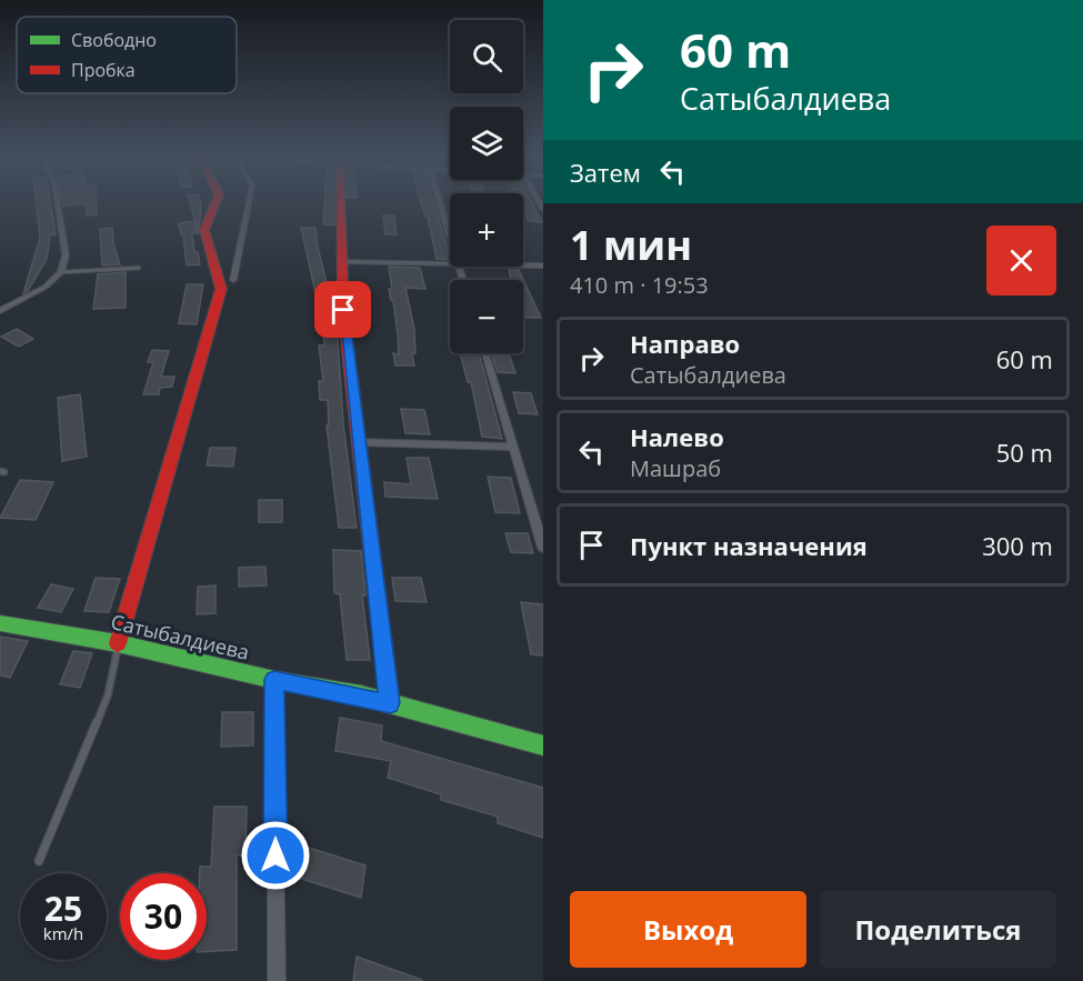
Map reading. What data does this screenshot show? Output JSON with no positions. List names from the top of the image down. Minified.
{"streets":{"street":["Сатыбалдиева"]},"legend":["Свободно","Пробка"],"page":{"turn":["60 m","Сатыбалдиева"],"map_buttons":["+","−"],"then":"Затем","heading":["1 мин","410 m · 19:53"],"list":[{"name":"Направо","note":"Сатыбалдиева","value":"60 m"},{"name":"Налево","note":"Машраб","value":"50 m"},{"name":"Пункт назначения","value":"300 m"}],"speed":"25 km/h","limit":"30","buttons":["Выход","Поделиться"]}}
